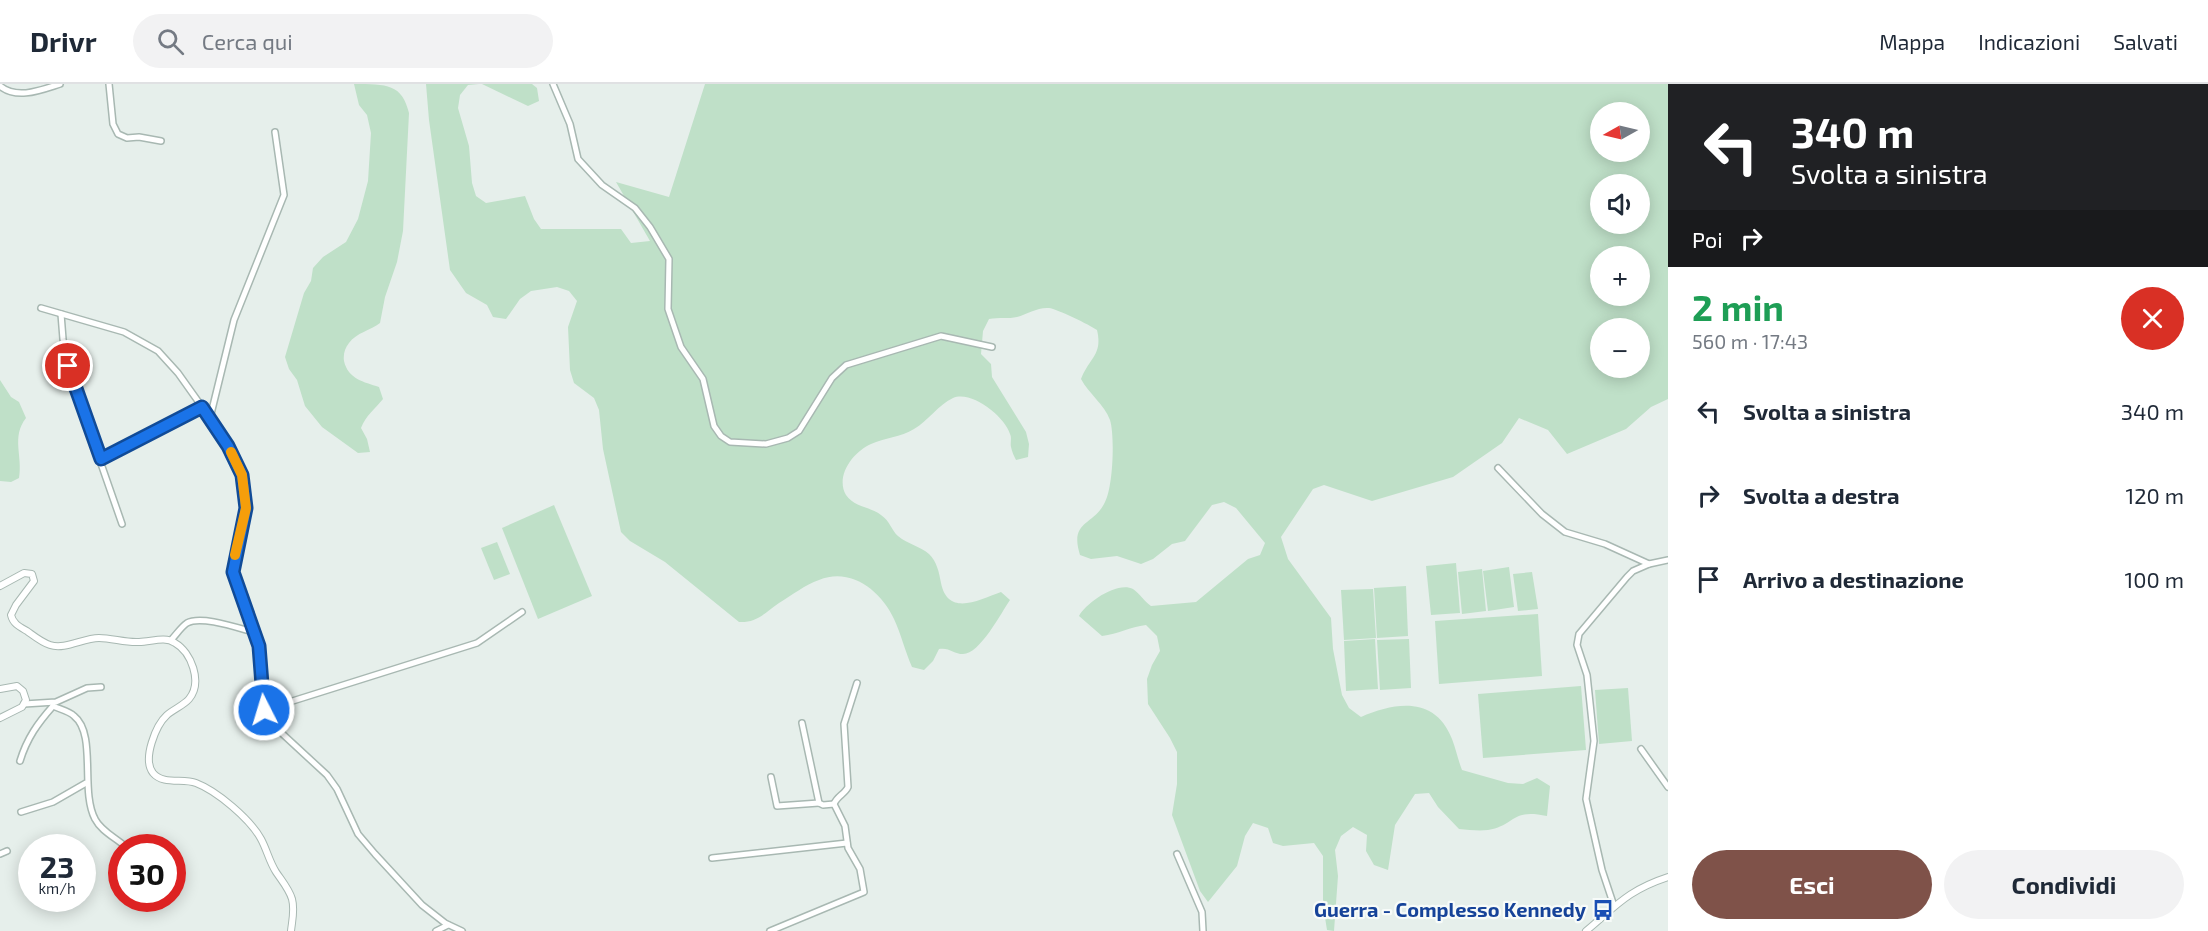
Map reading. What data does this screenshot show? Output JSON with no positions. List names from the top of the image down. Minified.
{"places":{"bus stop":["Guerra - Complesso Kennedy"]},"north":"left","page":{"header":"Drivr","search":"Cerca qui","nav":["Mappa","Indicazioni","Salvati"],"turn":["340 m","Svolta a sinistra"],"map_buttons":["+","−"],"then":"Poi","heading":["2 min","560 m · 17:43"],"list":[{"name":"Svolta a sinistra","value":"340 m"},{"name":"Svolta a destra","value":"120 m"},{"name":"Arrivo a destinazione","value":"100 m"}],"speed":"23 km/h","limit":"30","buttons":["Esci","Condividi"]}}
